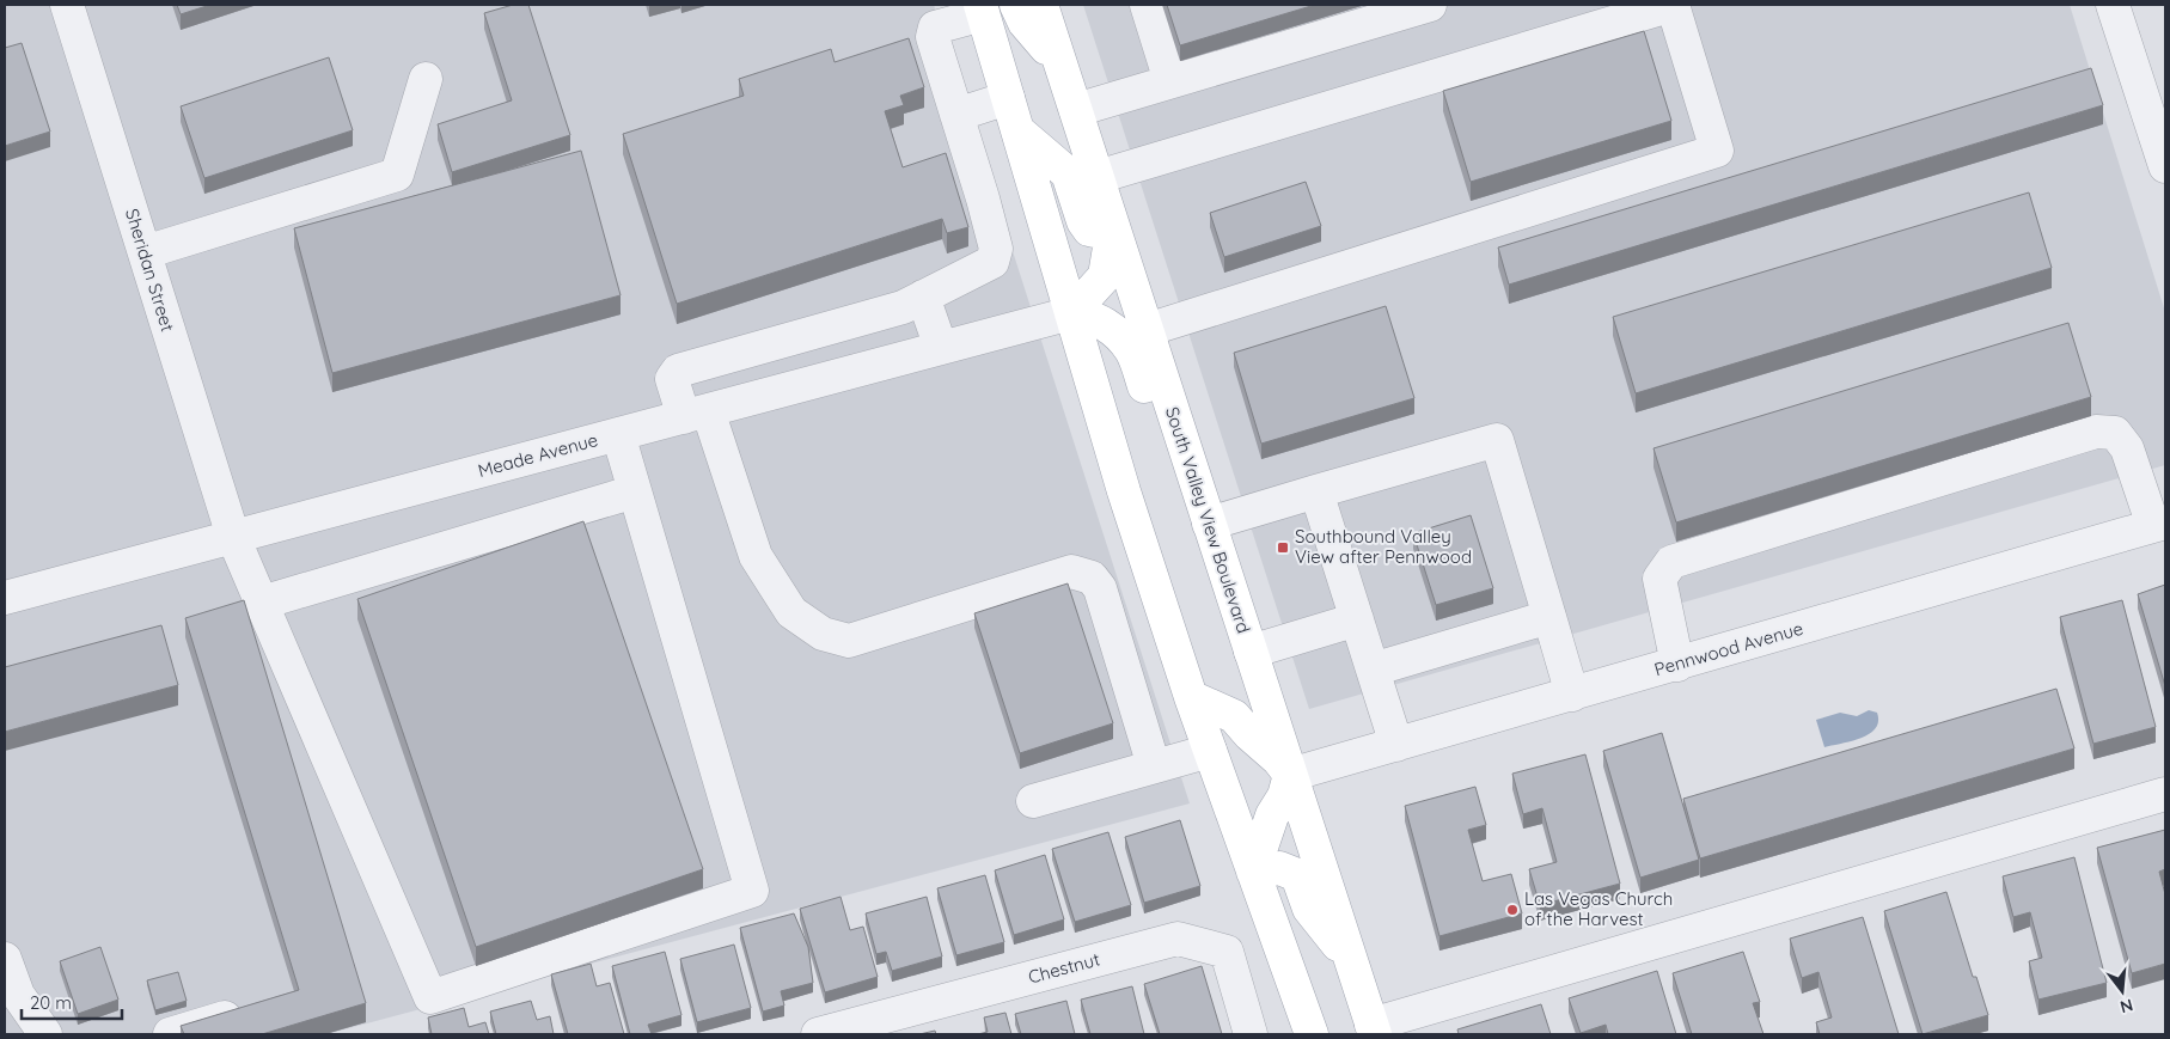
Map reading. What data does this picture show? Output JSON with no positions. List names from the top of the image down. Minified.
{"streets":{"main road":["South Valley View Boulevard"],"street":["Sheridan Street","Meade Avenue","Pennwood Avenue","Chestnut"]},"crossings":[["Sheridan Street","Meade Avenue"],["South Valley View Boulevard","Pennwood Avenue"]],"places":{"transit":["Southbound Valley View after Pennwood"],"other":["Las Vegas Church of the Harvest"]},"scale_bar":"20 m","north":"bottom"}
